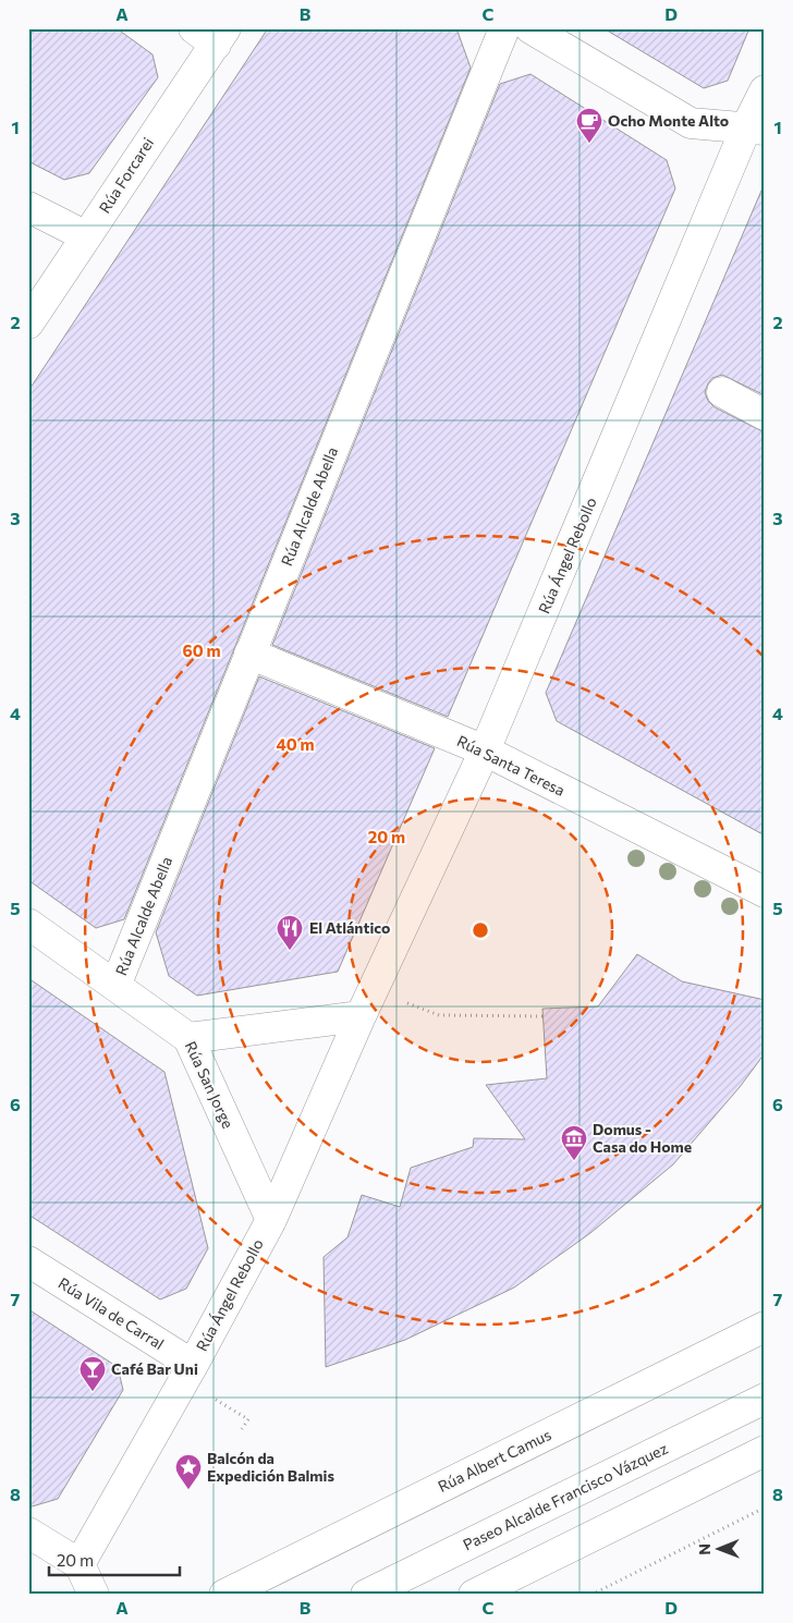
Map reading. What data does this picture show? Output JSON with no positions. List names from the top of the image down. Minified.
{"streets":{"street":["Rúa Forcarei","Rúa Alcalde Abella","Rúa Ángel Rebollo","Rúa Santa Teresa","Rúa San Jorge","Rúa Vila de Carral","Rúa Albert Camus","Paseo Alcalde Francisco Vázquez"]},"crossings":[["Rúa Alcalde Abella","Rúa Santa Teresa"],["Rúa Alcalde Abella","Rúa San Jorge"],["Rúa Ángel Rebollo","Rúa Santa Teresa"],["Rúa Ángel Rebollo","Rúa San Jorge"],["Rúa Ángel Rebollo","Rúa Vila de Carral"]],"places":{"cafe":["Ocho Monte Alto"],"restaurant":["El Atlántico"],"museum":["Domus - Casa do Home"],"bar":["Café Bar Uni"],"place":["Balcón da Expedición Balmis"]},"scale_bar":"20 m","north":"left","grid":{"columns":["A","B","C","D"],"rows":["1","2","3","4","5","6","7","8"]},"rings":["60 m","40 m","20 m"]}
